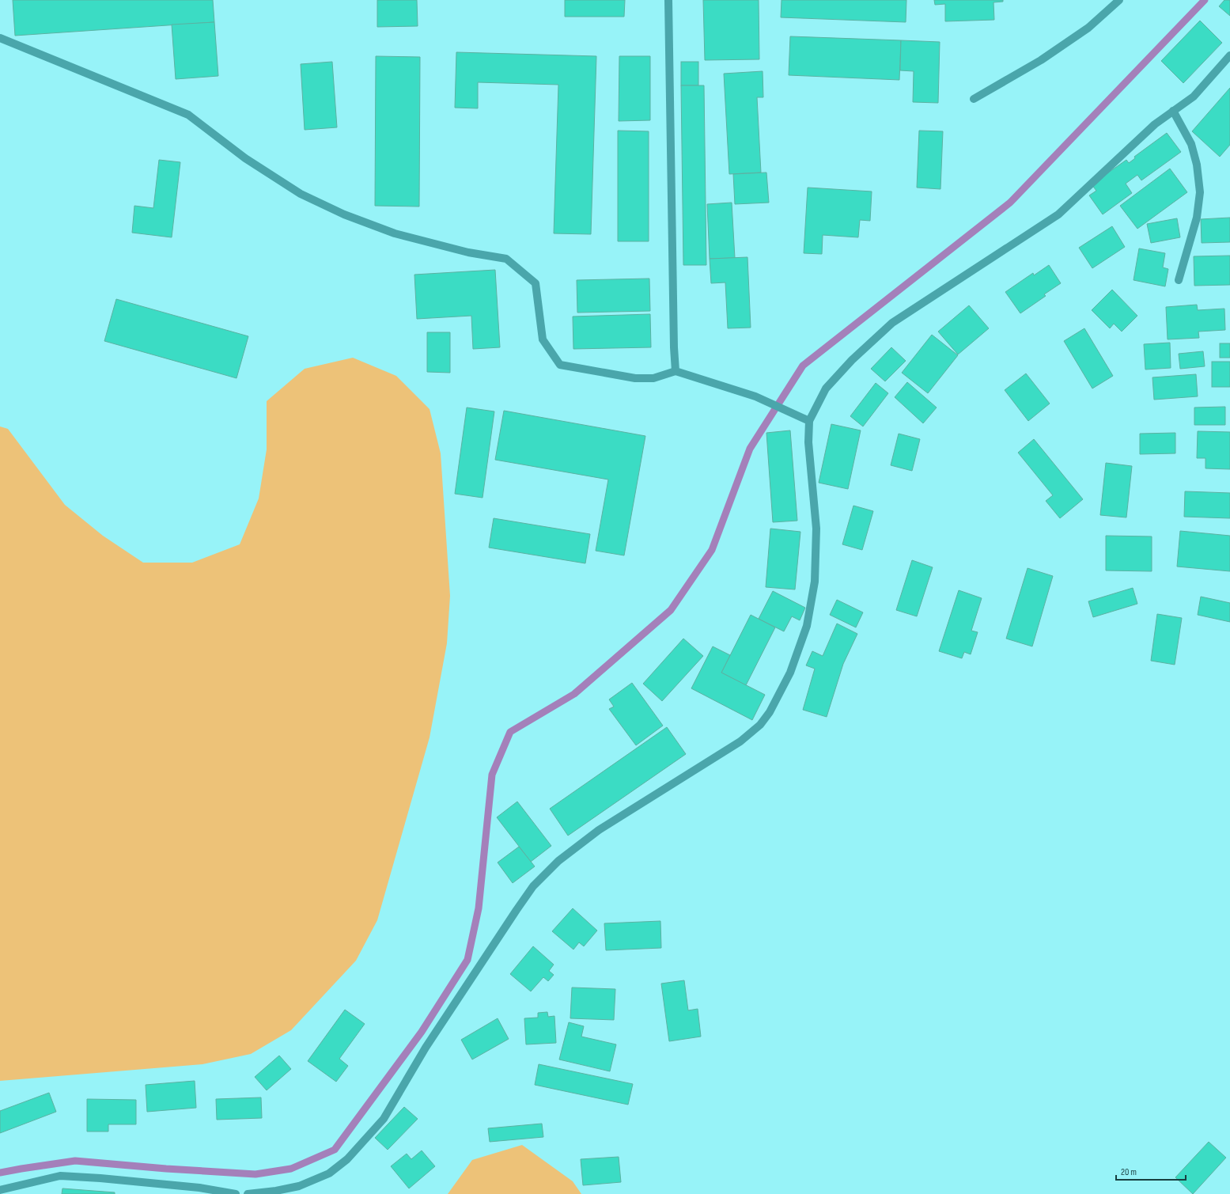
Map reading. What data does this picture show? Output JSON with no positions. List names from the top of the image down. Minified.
{"scale_bar":"20 m"}
